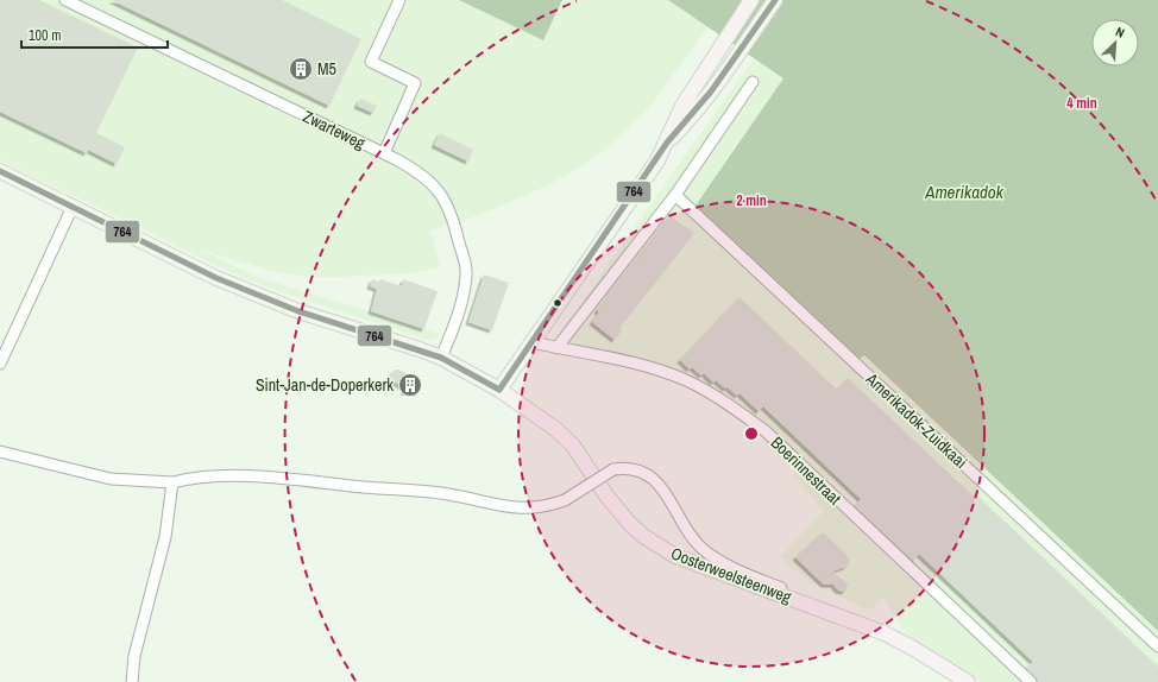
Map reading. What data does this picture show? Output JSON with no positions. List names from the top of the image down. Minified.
{"streets":{"main road":["Oosterweelsteenweg"],"street":["Zwarteweg","Amerikadok-Zuidkaai","Boerinnestraat"]},"crossings":[["Zwarteweg","Oosterweelsteenweg"]],"water":["Amerikadok"],"places":{"building":["M5","Sint-Jan-de-Doperkerk"]},"lines":["transit line 764"],"scale_bar":"100 m","north":"top right","rings":["4 min","2 min"]}
